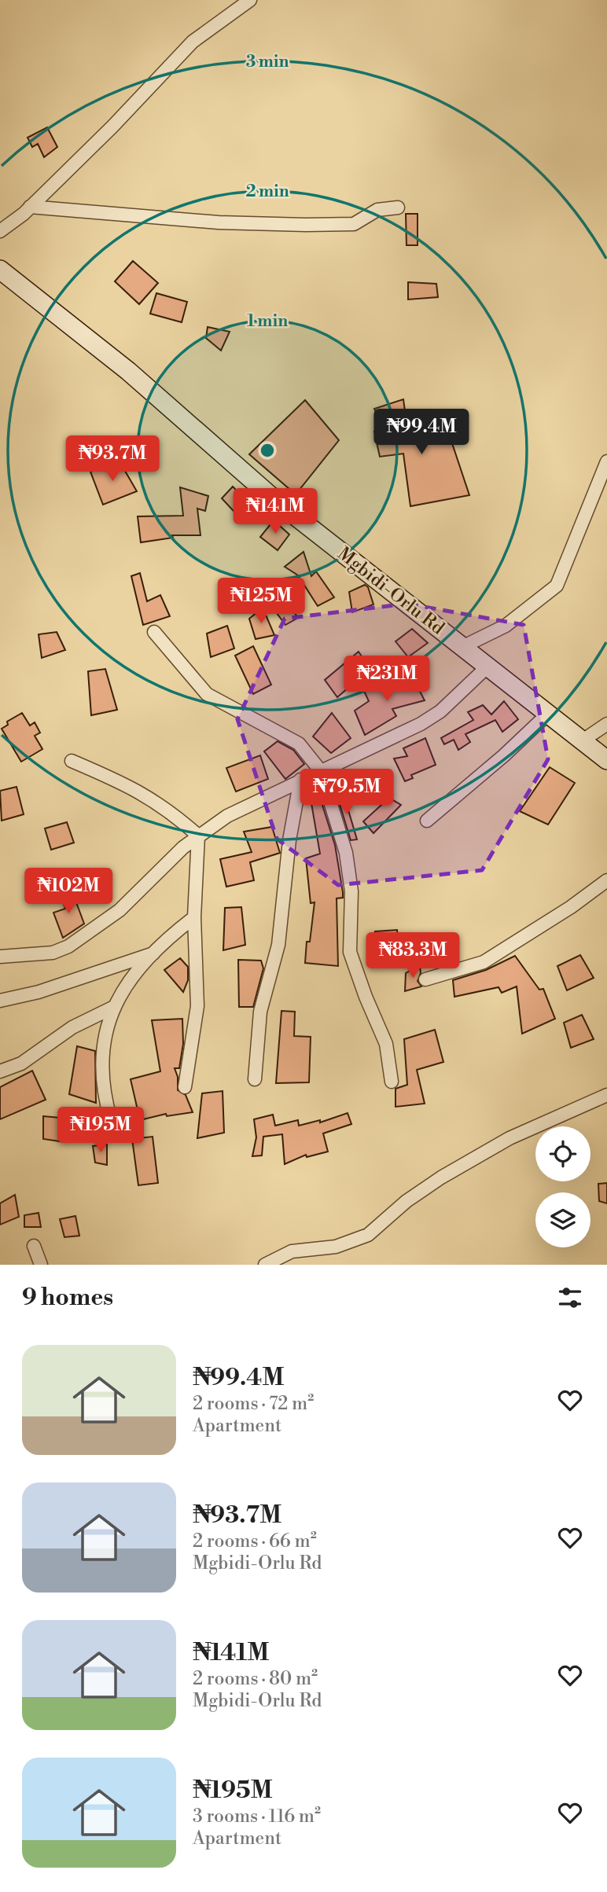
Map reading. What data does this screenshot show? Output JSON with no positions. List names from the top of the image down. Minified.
{"streets":{"main road":["Mgbidi-Orlu Rd"]},"page":{"price":["₦99.4M","₦93.7M","₦141M","₦125M","₦231M","₦79.5M","₦102M","₦83.3M","₦195M"],"heading":"9 homes","list":[{"name":"₦99.4M","note":"2 rooms · 72 m² · Apartment"},{"name":"₦93.7M","note":"2 rooms · 66 m² · Mgbidi-Orlu Rd"},{"name":"₦141M","note":"2 rooms · 80 m² · Mgbidi-Orlu Rd"},{"name":"₦195M","note":"3 rooms · 116 m² · Apartment"}]},"rings":["3 min","2 min","1 min"]}
